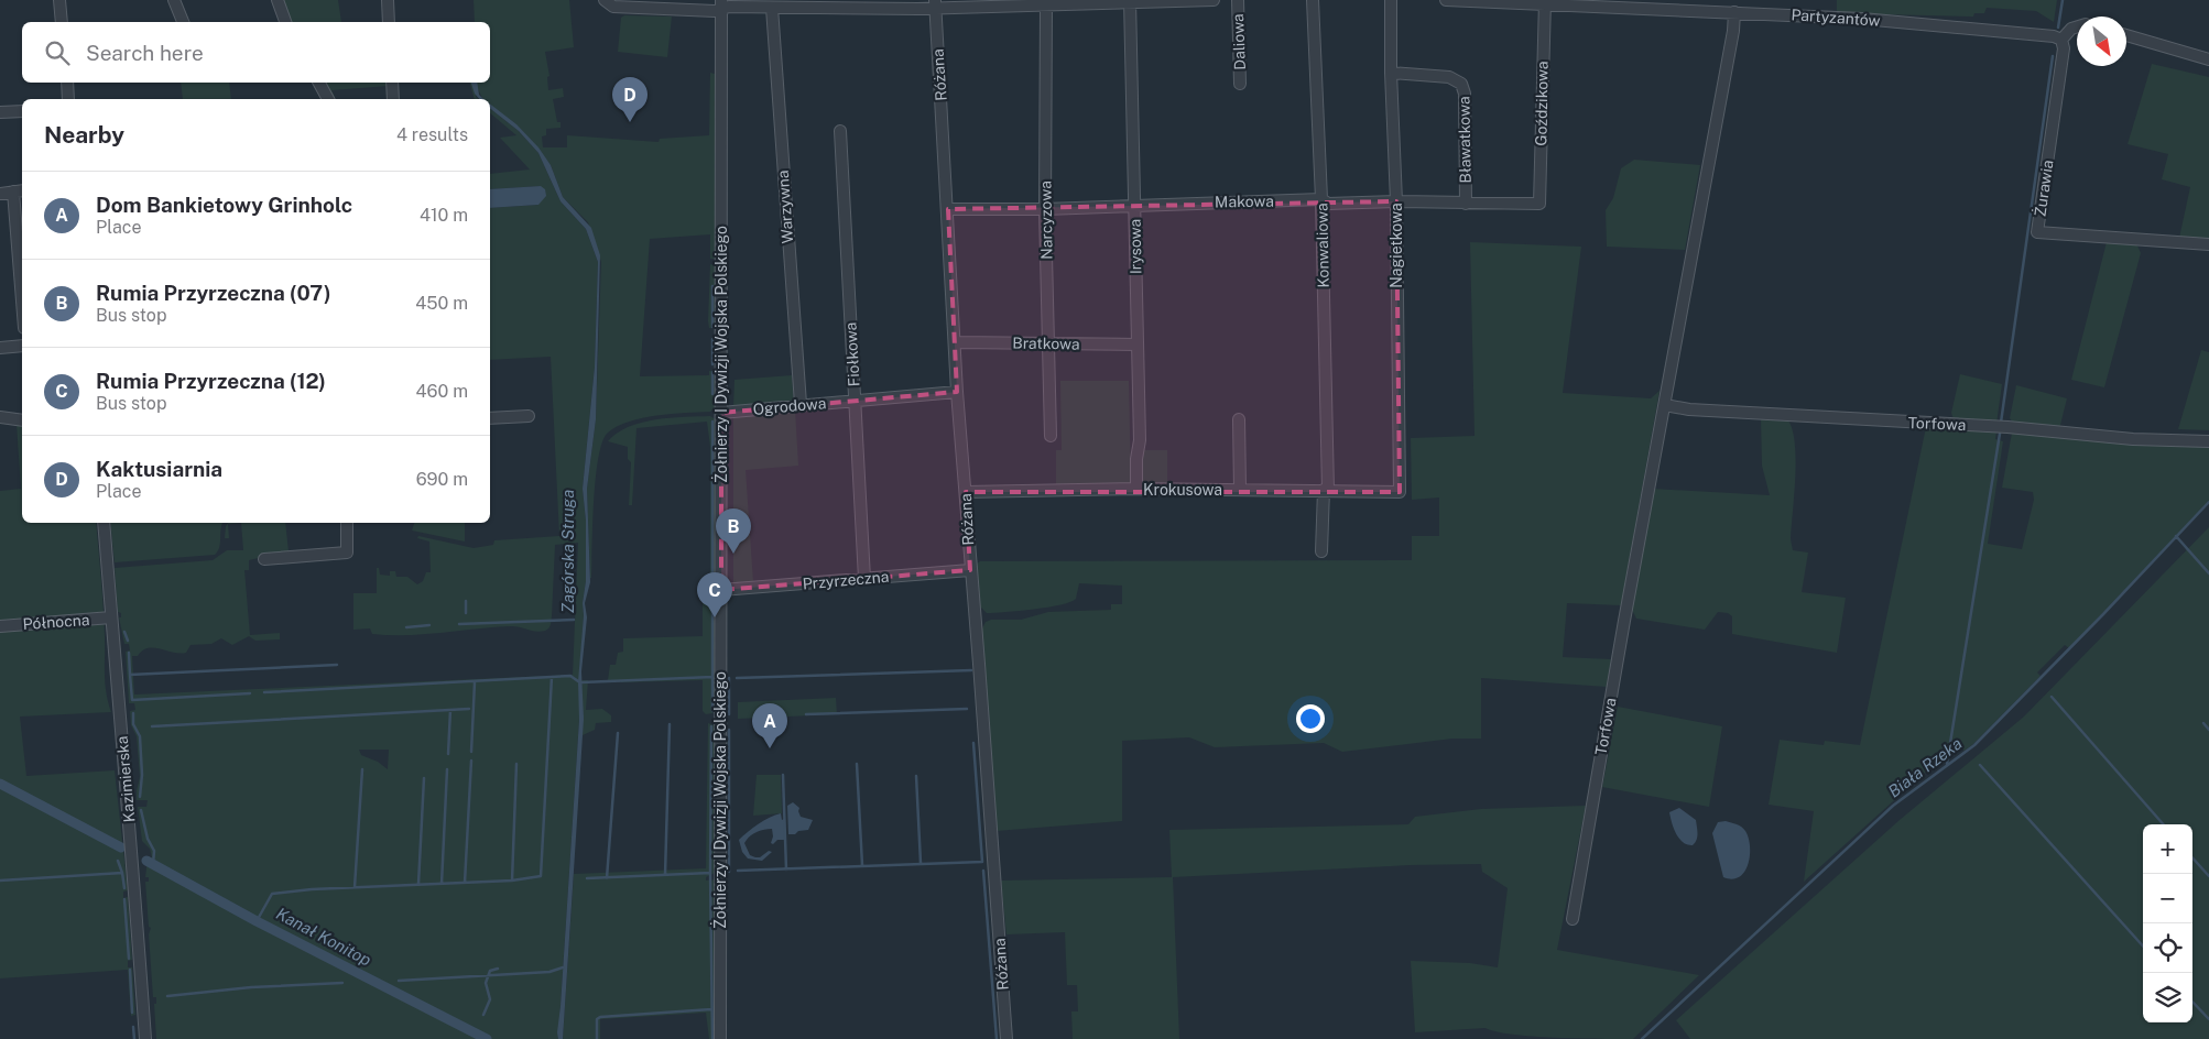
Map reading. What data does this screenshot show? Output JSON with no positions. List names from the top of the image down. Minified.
{"streets":{"street":["Partyzantów","Daliowa","Różana","Goździkowa","Bławatkowa","Żurawia","Makowa","Warzywna","Narcyzowa","Konwaliowa","Nagietkowa","Irysowa","Bratkowa","Żołnierzy I Dywizji Wojska Polskiego","Fiołkowa","Ogrodowa","Torfowa","Krokusowa","Przyrzeczna","Północna","Kazimierska"]},"crossings":[["Partyzantów","Goździkowa"],["Partyzantów","Żurawia"],["Partyzantów","Torfowa"],["Różana","Makowa"],["Różana","Bratkowa"],["Różana","Ogrodowa"],["Różana","Krokusowa"],["Różana","Przyrzeczna"],["Goździkowa","Makowa"],["Bławatkowa","Makowa"],["Bławatkowa","Nagietkowa"],["Makowa","Narcyzowa"],["Makowa","Konwaliowa"],["Makowa","Nagietkowa"],["Makowa","Irysowa"],["Warzywna","Ogrodowa"],["Narcyzowa","Bratkowa"],["Konwaliowa","Krokusowa"],["Nagietkowa","Krokusowa"],["Irysowa","Bratkowa"],["Irysowa","Krokusowa"],["Żołnierzy I Dywizji Wojska Polskiego","Ogrodowa"],["Żołnierzy I Dywizji Wojska Polskiego","Przyrzeczna"],["Fiołkowa","Ogrodowa"],["Fiołkowa","Przyrzeczna"],["Północna","Kazimierska"]],"water":["Zagórska Struga","Biała Rzeka","Kanał Konitop"],"north":"bottom right","page":{"search":"Search here","pins":["D","B","C","A"],"heading":["Nearby","4 results"],"list":[{"mark":"A","name":"Dom Bankietowy Grinholc","note":"Place","value":"410 m"},{"mark":"B","name":"Rumia Przyrzeczna (07)","note":"Bus stop","value":"450 m"},{"mark":"C","name":"Rumia Przyrzeczna (12)","note":"Bus stop","value":"460 m"},{"mark":"D","name":"Kaktusiarnia","note":"Place","value":"690 m"}],"map_buttons":["+","−"]}}
